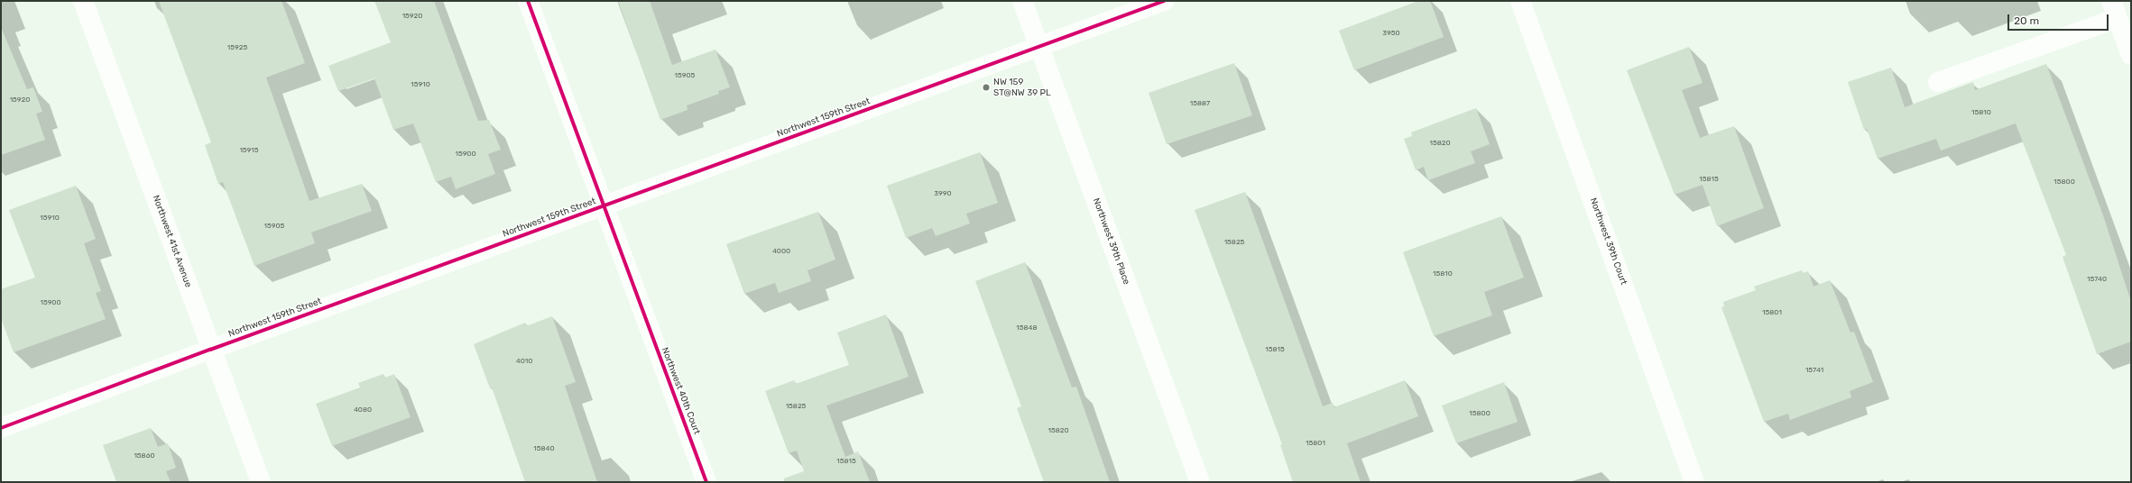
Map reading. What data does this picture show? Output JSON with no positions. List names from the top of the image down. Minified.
{"streets":{"street":["Northwest 159th Street","Northwest 41st Avenue","Northwest 39th Place","Northwest 39th Court","Northwest 40th Court"]},"crossings":[["Northwest 159th Street","Northwest 41st Avenue"],["Northwest 159th Street","Northwest 39th Place"],["Northwest 159th Street","Northwest 40th Court"]],"places":["NW 159 ST@NW 39 PL"],"house_numbers":["15920","3950","15925","15905","15910","15920","15887","15810","15820","15915","15900","15815","15800","3990","15910","15905","15825","4000","15810","15740","15900","15801","15848","15815","4010","15741","15825","4080","15800","15820","15801","15840","15860","15815"],"scale_bar":"20 m"}
